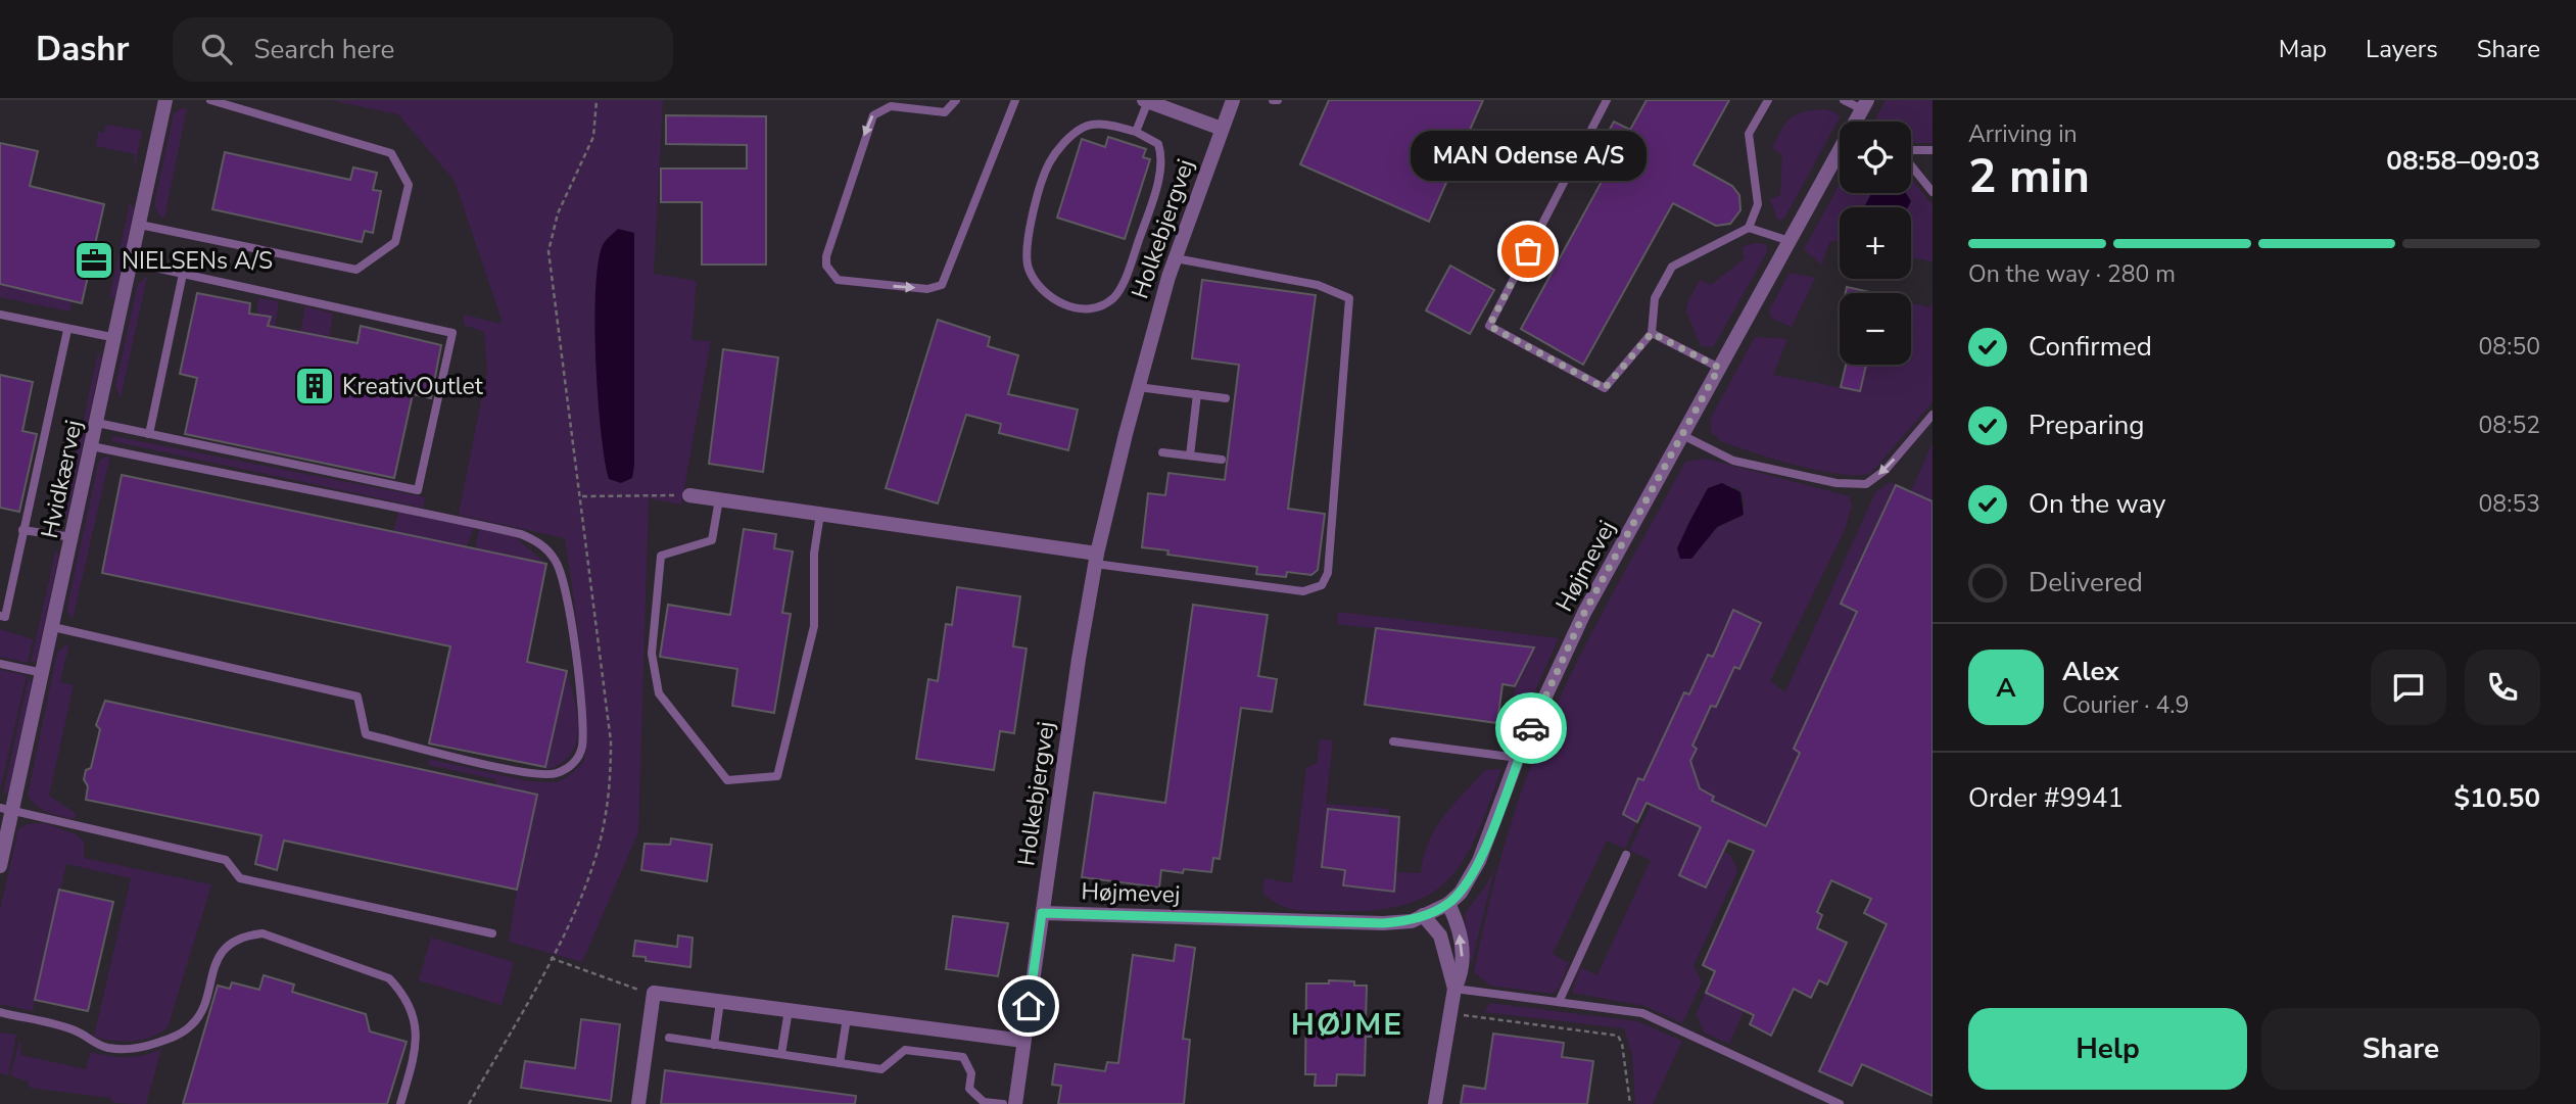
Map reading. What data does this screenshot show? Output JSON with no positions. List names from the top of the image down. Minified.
{"streets":{"street":["Holkebjergvej","Hvidkærvej","Højmevej"]},"crossings":[["Holkebjergvej","Højmevej"]],"districts":["HØJME"],"places":{"other":["MAN Odense A/S"],"office":["NIELSENs A/S"],"building":["KreativOutlet"]},"page":{"header":"Dashr","search":"Search here","nav":["Map","Layers","Share"],"heading":["2 min","Arriving in","08:58–09:03"],"panel":["Alex","Courier · 4.9","Order #9941","$10.50"],"map_buttons":["+","−"],"bubble":"MAN Odense A/S","bar":"On the way · 280 m","list":[["Confirmed","08:50"],["Preparing","08:52"],["On the way","08:53"],"Delivered"],"round":"A","buttons":["Help","Share"]}}
